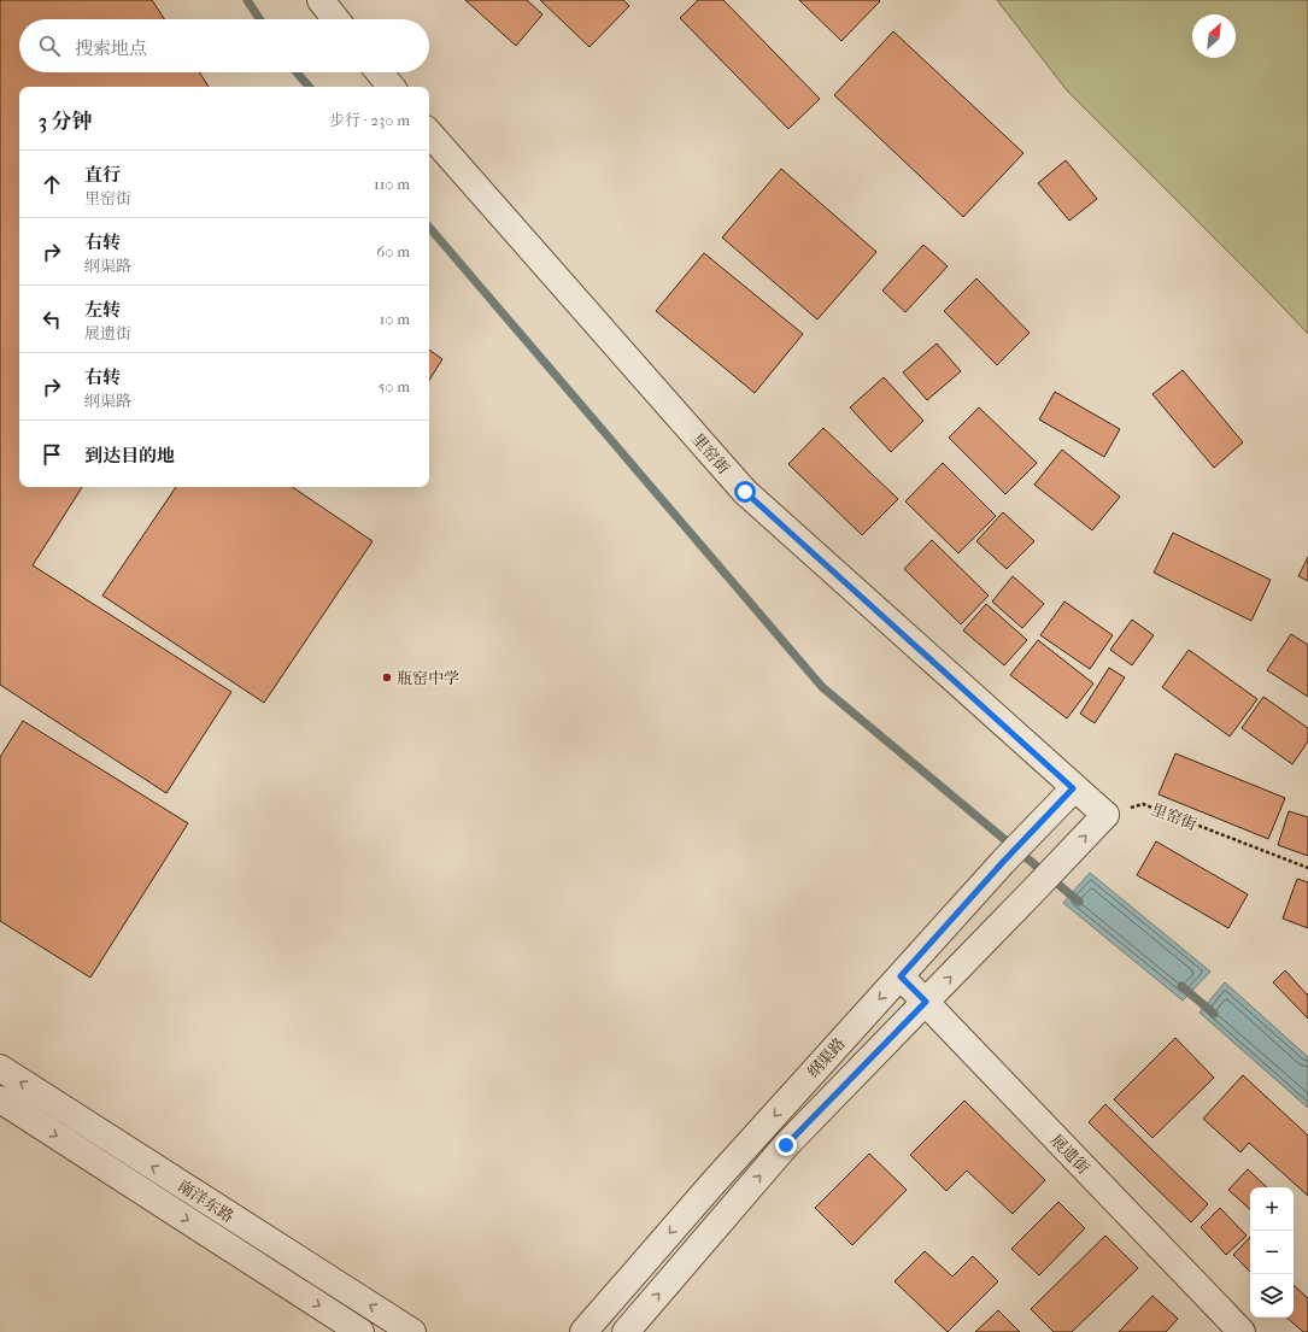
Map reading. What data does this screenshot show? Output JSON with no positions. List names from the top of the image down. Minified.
{"streets":{"street":["里窑街","纲渠路","展遗街","南洋东路"]},"crossings":[["里窑街","纲渠路"],["纲渠路","展遗街"]],"places":["瓶窑中学"],"north":"top right","page":{"search":"搜索地点","heading":["3 分钟","步行 · 230 m"],"list":[["直行","里窑街","110 m"],["右转","纲渠路","60 m"],["左转","展遗街","10 m"],["右转","纲渠路","50 m"],"到达目的地"],"map_buttons":["+","−"]}}
